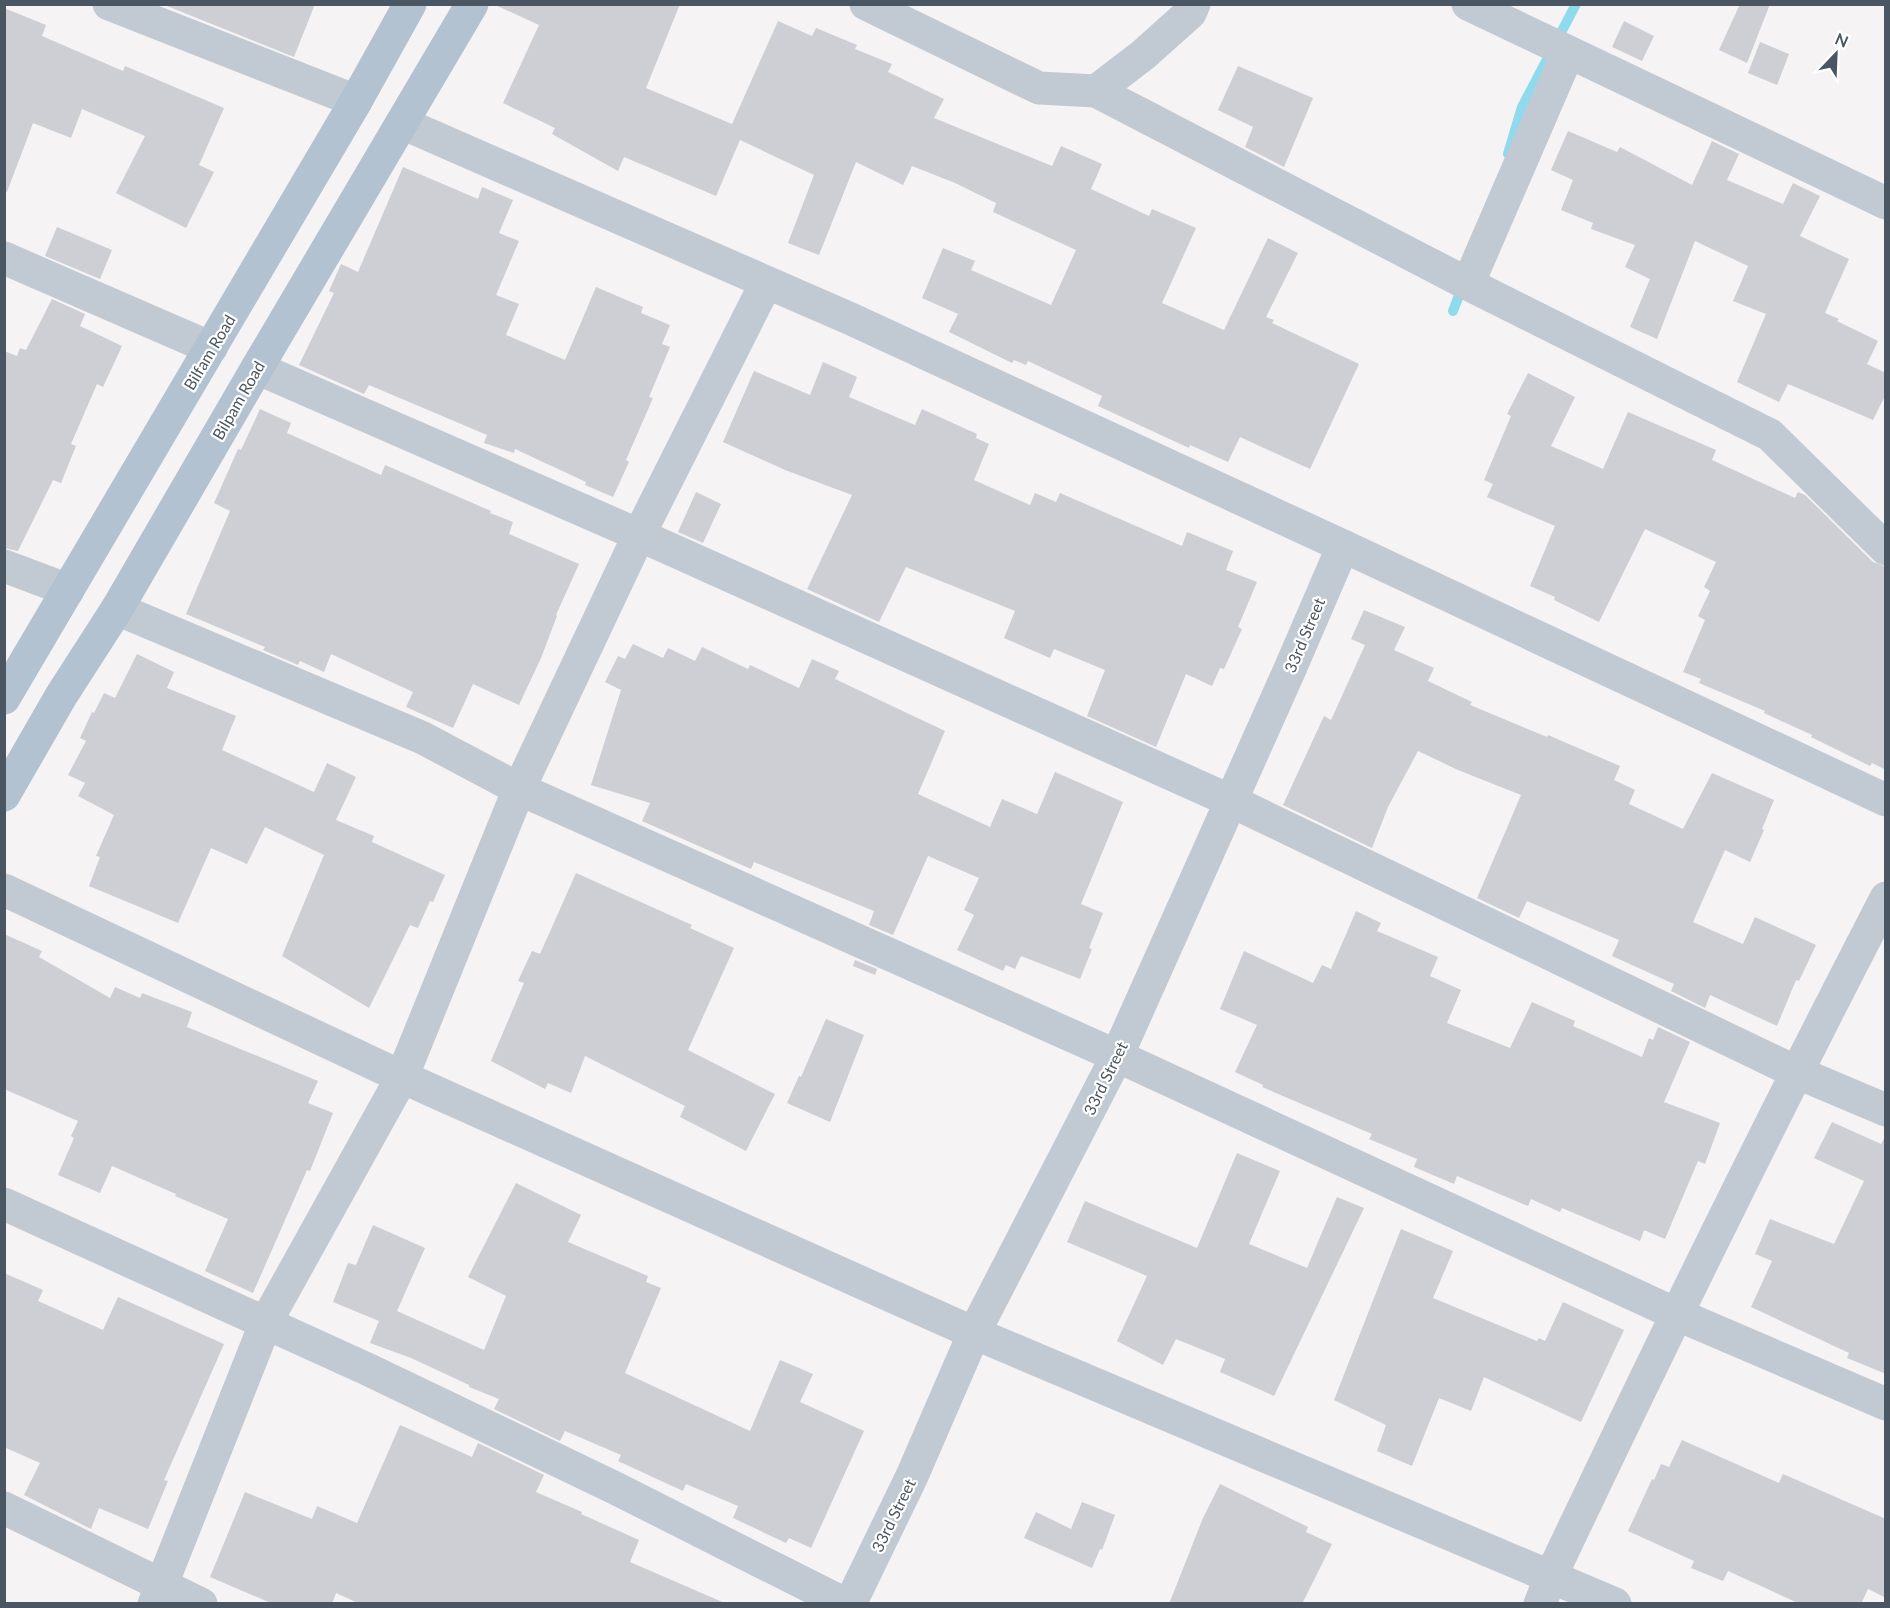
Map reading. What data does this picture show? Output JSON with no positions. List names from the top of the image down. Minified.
{"streets":{"main road":["Bilfam Road","Bilpam Road"],"street":["33rd Street"]},"north":"top right"}
